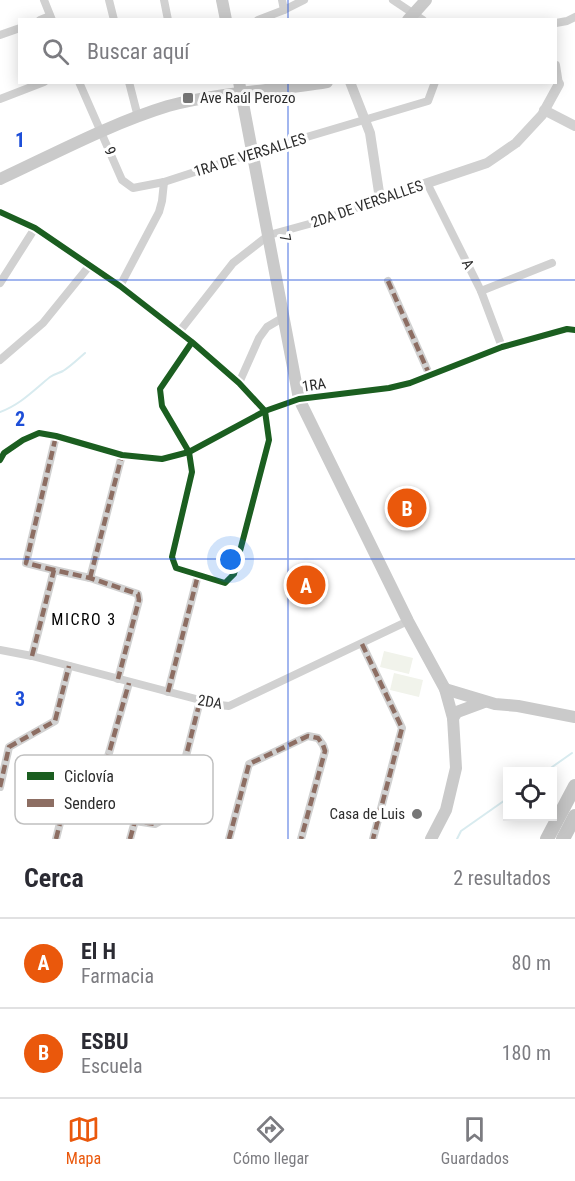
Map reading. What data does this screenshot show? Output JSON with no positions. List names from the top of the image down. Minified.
{"streets":{"main road":["7"],"street":["9","1RA DE VERSALLES","2DA DE VERSALLES","A","1RA","2DA"]},"crossings":[["9","1RA DE VERSALLES"],["1RA DE VERSALLES","7"],["2DA DE VERSALLES","7"],["2DA DE VERSALLES","A"],["7","1RA"],["7","2DA"],["A","1RA"]],"districts":["MICRO 3"],"places":{"transit":["Ave Raúl Perozo"],"other":["Casa de Luis"]},"legend":["Ciclovía","Sendero"],"page":{"search":"Buscar aquí","pins":["B","A"],"heading":["Cerca","2 resultados"],"list":[{"mark":"A","name":"El H","note":"Farmacia","value":"80 m"},{"mark":"B","name":"ESBU","note":"Escuela","value":"180 m"}],"nav":["Mapa","Cómo llegar","Guardados"]},"grid":{"rows":["1","2","3"]}}
